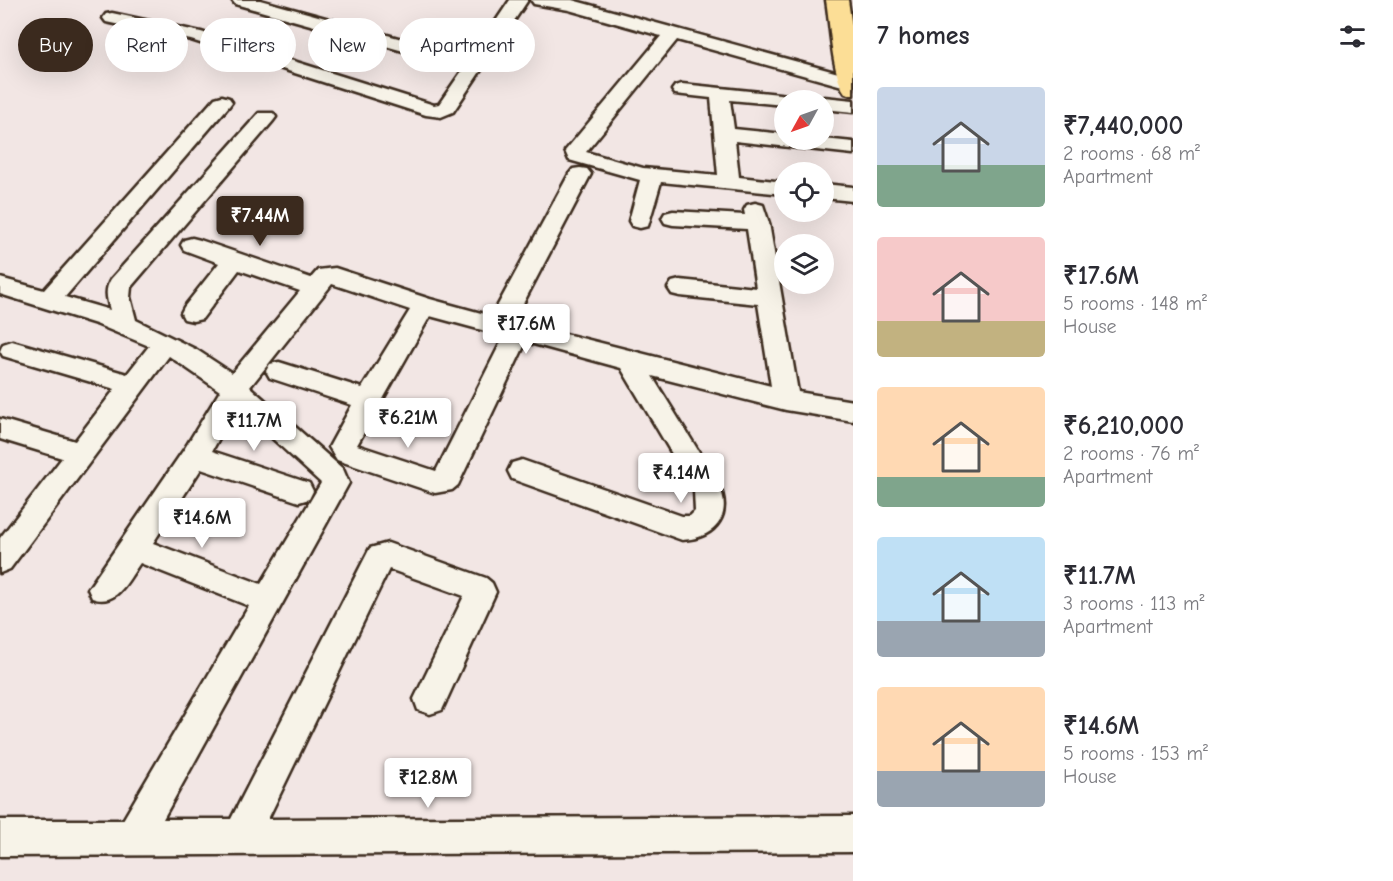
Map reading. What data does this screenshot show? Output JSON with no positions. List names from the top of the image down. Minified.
{"north":"bottom left","page":{"heading":"7 homes","chip":["Buy","Rent","Filters","New","Apartment"],"list":[{"name":"₹7,440,000","note":"2 rooms · 68 m² · Apartment"},{"name":"₹17.6M","note":"5 rooms · 148 m² · House"},{"name":"₹6,210,000","note":"2 rooms · 76 m² · Apartment"},{"name":"₹11.7M","note":"3 rooms · 113 m² · Apartment"},{"name":"₹14.6M","note":"5 rooms · 153 m² · House"}],"price":["₹7.44M","₹17.6M","₹6.21M","₹11.7M","₹4.14M","₹14.6M","₹12.8M"]}}
